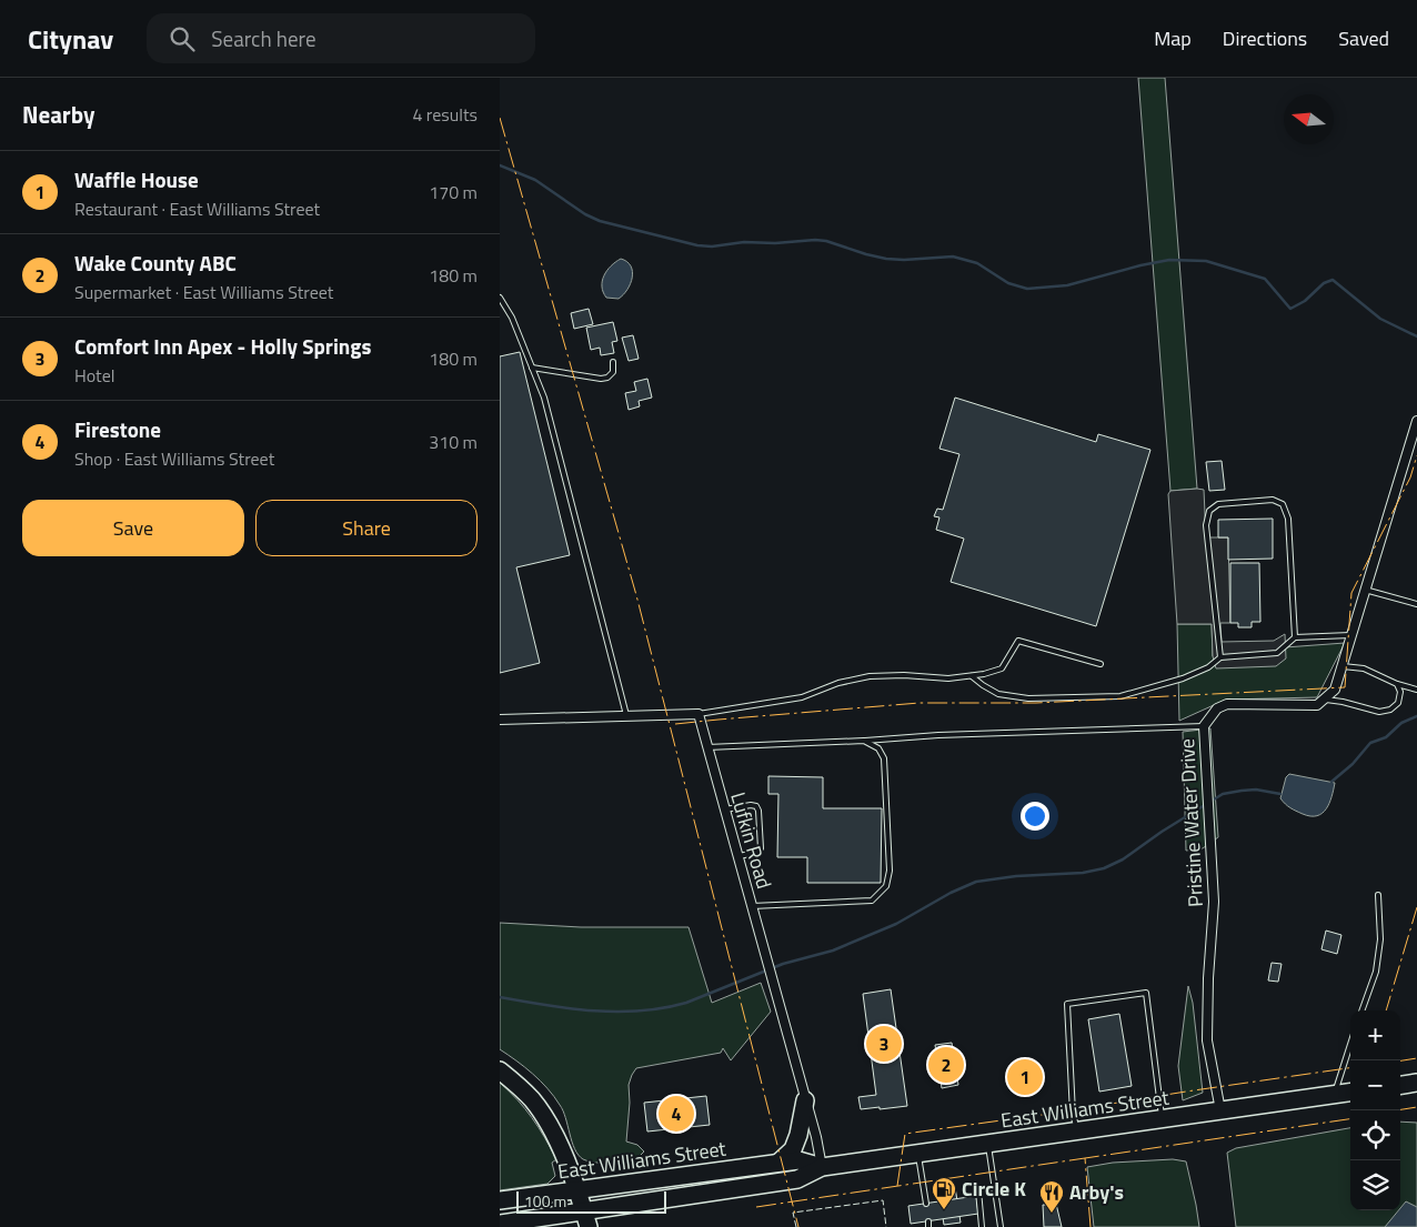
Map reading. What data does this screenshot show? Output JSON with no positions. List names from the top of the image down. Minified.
{"streets":{"highway":["East Williams Street"],"street":["Pristine Water Drive","Lufkin Road"]},"crossings":[["Pristine Water Drive","East Williams Street"],["Lufkin Road","East Williams Street"]],"places":{"fuel station":["Circle K"],"restaurant":["Arby's"]},"scale_bar":"100 m","north":"left","page":{"header":"Citynav","search":"Search here","nav":["Map","Directions","Saved"],"heading":["Nearby","4 results"],"list":[{"mark":"1","name":"Waffle House","note":"Restaurant · East Williams Street","value":"170 m"},{"mark":"2","name":"Wake County ABC","note":"Supermarket · East Williams Street","value":"180 m"},{"mark":"3","name":"Comfort Inn Apex - Holly Springs","note":"Hotel","value":"180 m"},{"mark":"4","name":"Firestone","note":"Shop · East Williams Street","value":"310 m"}],"buttons":["Save","Share"],"map_buttons":["+","−"],"pins":["3","2","1","4"],"scale":"100 m"}}
